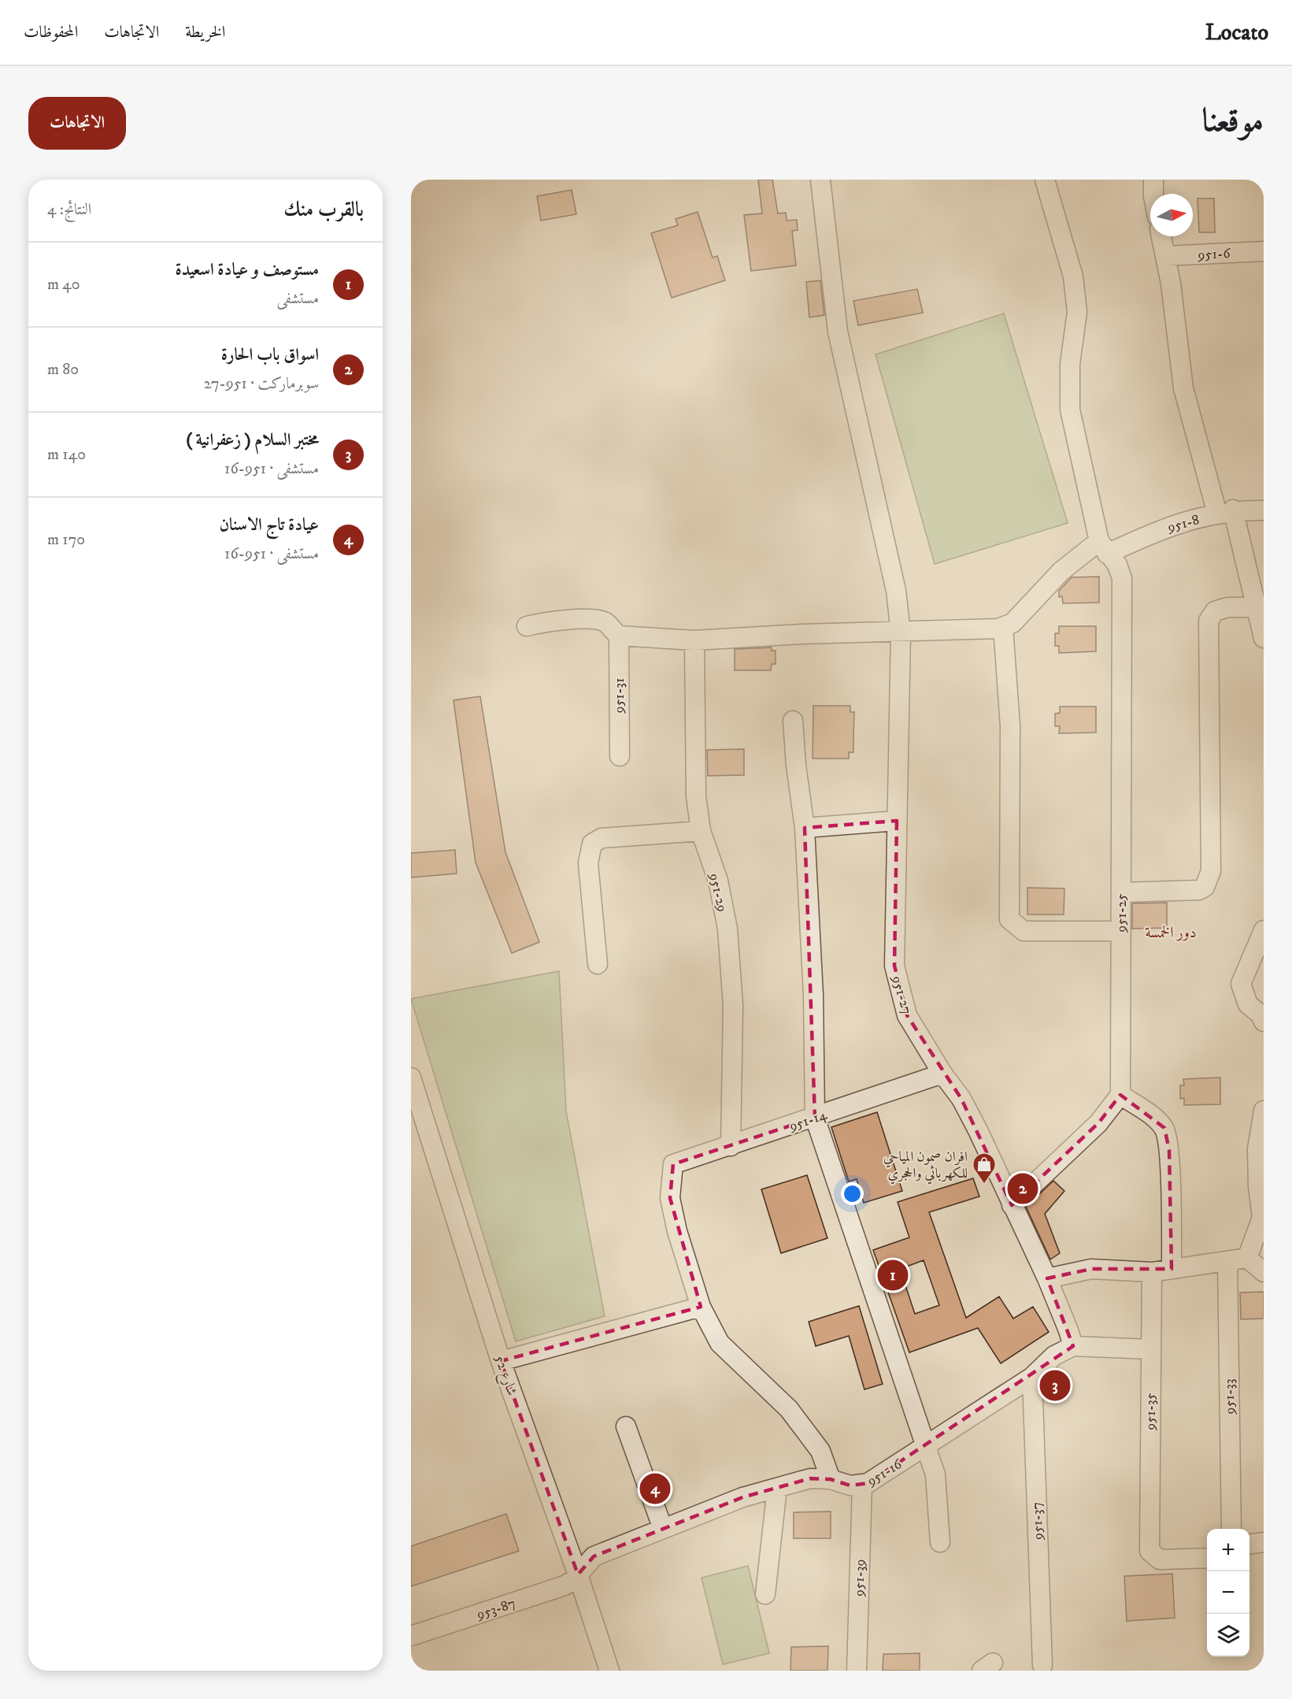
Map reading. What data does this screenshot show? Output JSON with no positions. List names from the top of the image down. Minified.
{"streets":{"street":["951-6","951-8","951-31","951-29","951-25","951-27","951-14","شارع 52","951-33","951-35","951-16","951-37","951-39","953-87"]},"crossings":[["951-8","951-25"],["951-29","951-14"],["951-27","951-14"],["951-27","951-16"],["شارع 52","951-16"],["شارع 52","953-87"],["951-35","951-16"],["951-16","951-37"],["951-16","951-39"],["951-16","953-87"]],"districts":["دور الخمسة"],"places":{"shop":["افران صمون المياحي للكهربائي والحجري"]},"north":"right","page":{"header":"Locato","nav":["الخريطة","الاتجاهات","المحفوظات"],"title":"موقعنا","buttons":"الاتجاهات","heading":["بالقرب منك","النتائج: 4"],"list":[{"mark":"1","name":"مستوصف و عيادة اسعيدة","note":"مستشفى","value":"40 m"},{"mark":"2","name":"اسواق باب الحارة","note":"سوبرماركت · 951-27","value":"80 m"},{"mark":"3","name":"مختبر السلام ( زعفرانية )","note":"مستشفى · 951-16","value":"140 m"},{"mark":"4","name":"عيادة تاج الاسنان","note":"مستشفى · 951-16","value":"170 m"}],"pins":["2","1","3","4"],"map_buttons":["+","−"]}}
